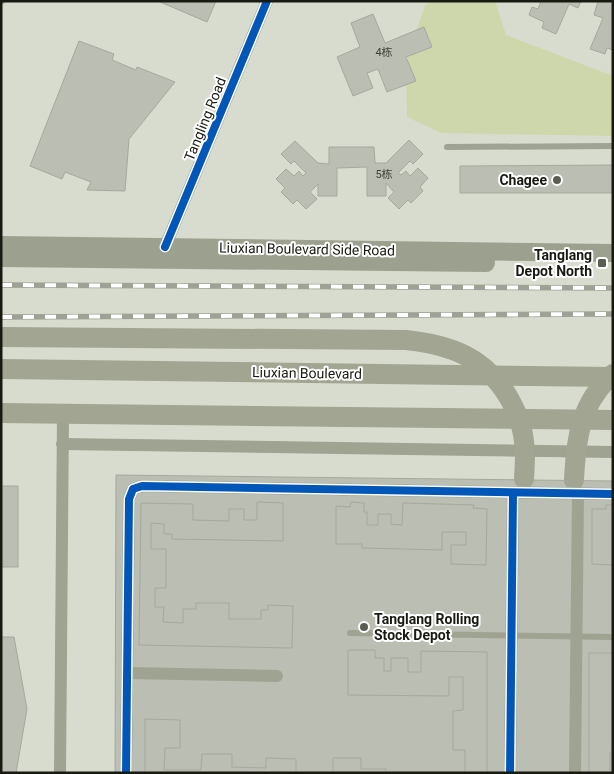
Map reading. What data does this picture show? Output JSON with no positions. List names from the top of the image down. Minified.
{"streets":{"main road":["Liuxian Boulevard Side Road","Liuxian Boulevard"],"street":["Tangling Road"]},"crossings":[["Tangling Road","Liuxian Boulevard Side Road"]],"places":{"other":["Chagee","Tanglang Rolling Stock Depot"],"transit":["Tanglang Depot North"]},"house_numbers":["4栋","5栋"]}
